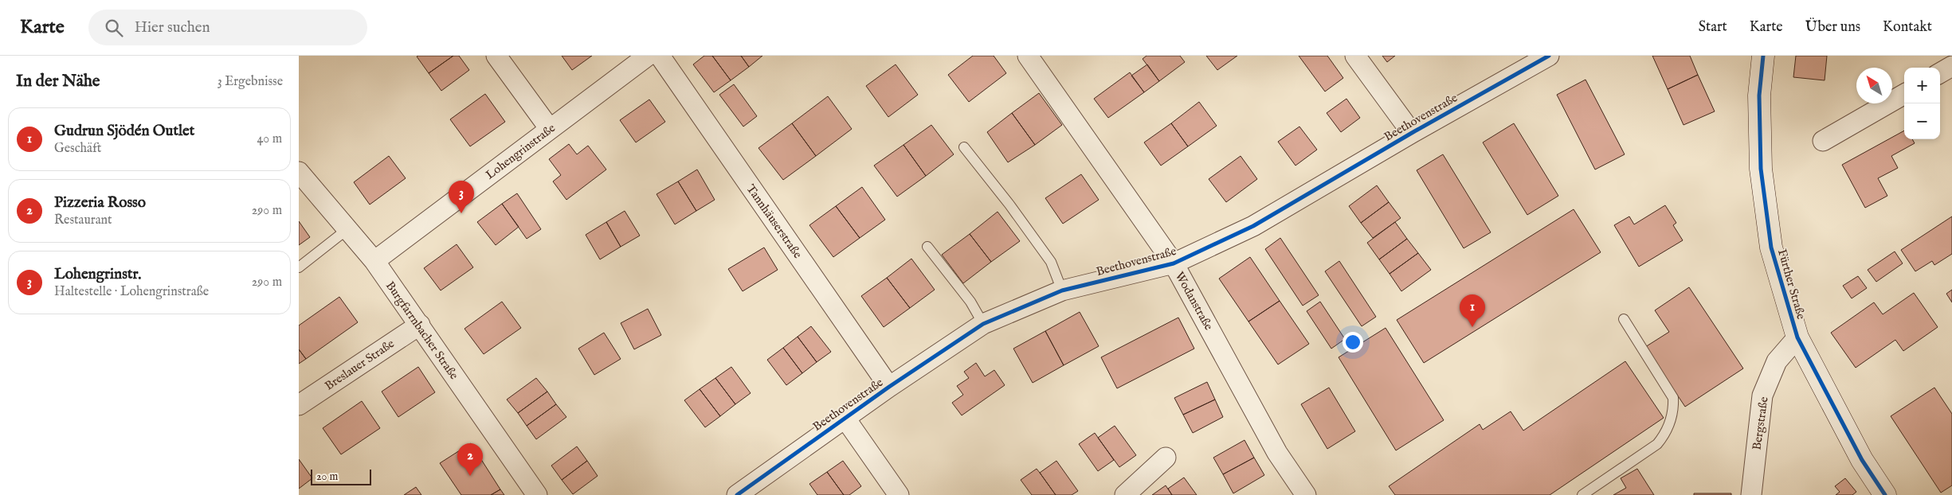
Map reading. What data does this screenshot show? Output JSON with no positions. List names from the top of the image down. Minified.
{"streets":{"main road":["Fürther Straße"],"street":["Beethovenstraße","Lohengrinstraße","Tannhäuserstraße","Wodanstraße","Burgfarrnbacher Straße","Breslauer Straße","Bergstraße"]},"crossings":[["Beethovenstraße","Tannhäuserstraße"],["Beethovenstraße","Wodanstraße"],["Lohengrinstraße","Burgfarrnbacher Straße"],["Fürther Straße","Bergstraße"],["Burgfarrnbacher Straße","Breslauer Straße"]],"scale_bar":"20 m","north":"top left","page":{"header":"Karte","search":"Hier suchen","nav":["Start","Karte","Über uns","Kontakt"],"heading":["In der Nähe","3 Ergebnisse"],"map_buttons":["+","−"],"list":[{"mark":"1","name":"Gudrun Sjödén Outlet","note":"Geschäft","value":"40 m"},{"mark":"2","name":"Pizzeria Rosso","note":"Restaurant","value":"290 m"},{"mark":"3","name":"Lohengrinstr.","note":"Haltestelle · Lohengrinstraße","value":"290 m"}],"pins":["3","1","2"],"scale":"20 m"}}
